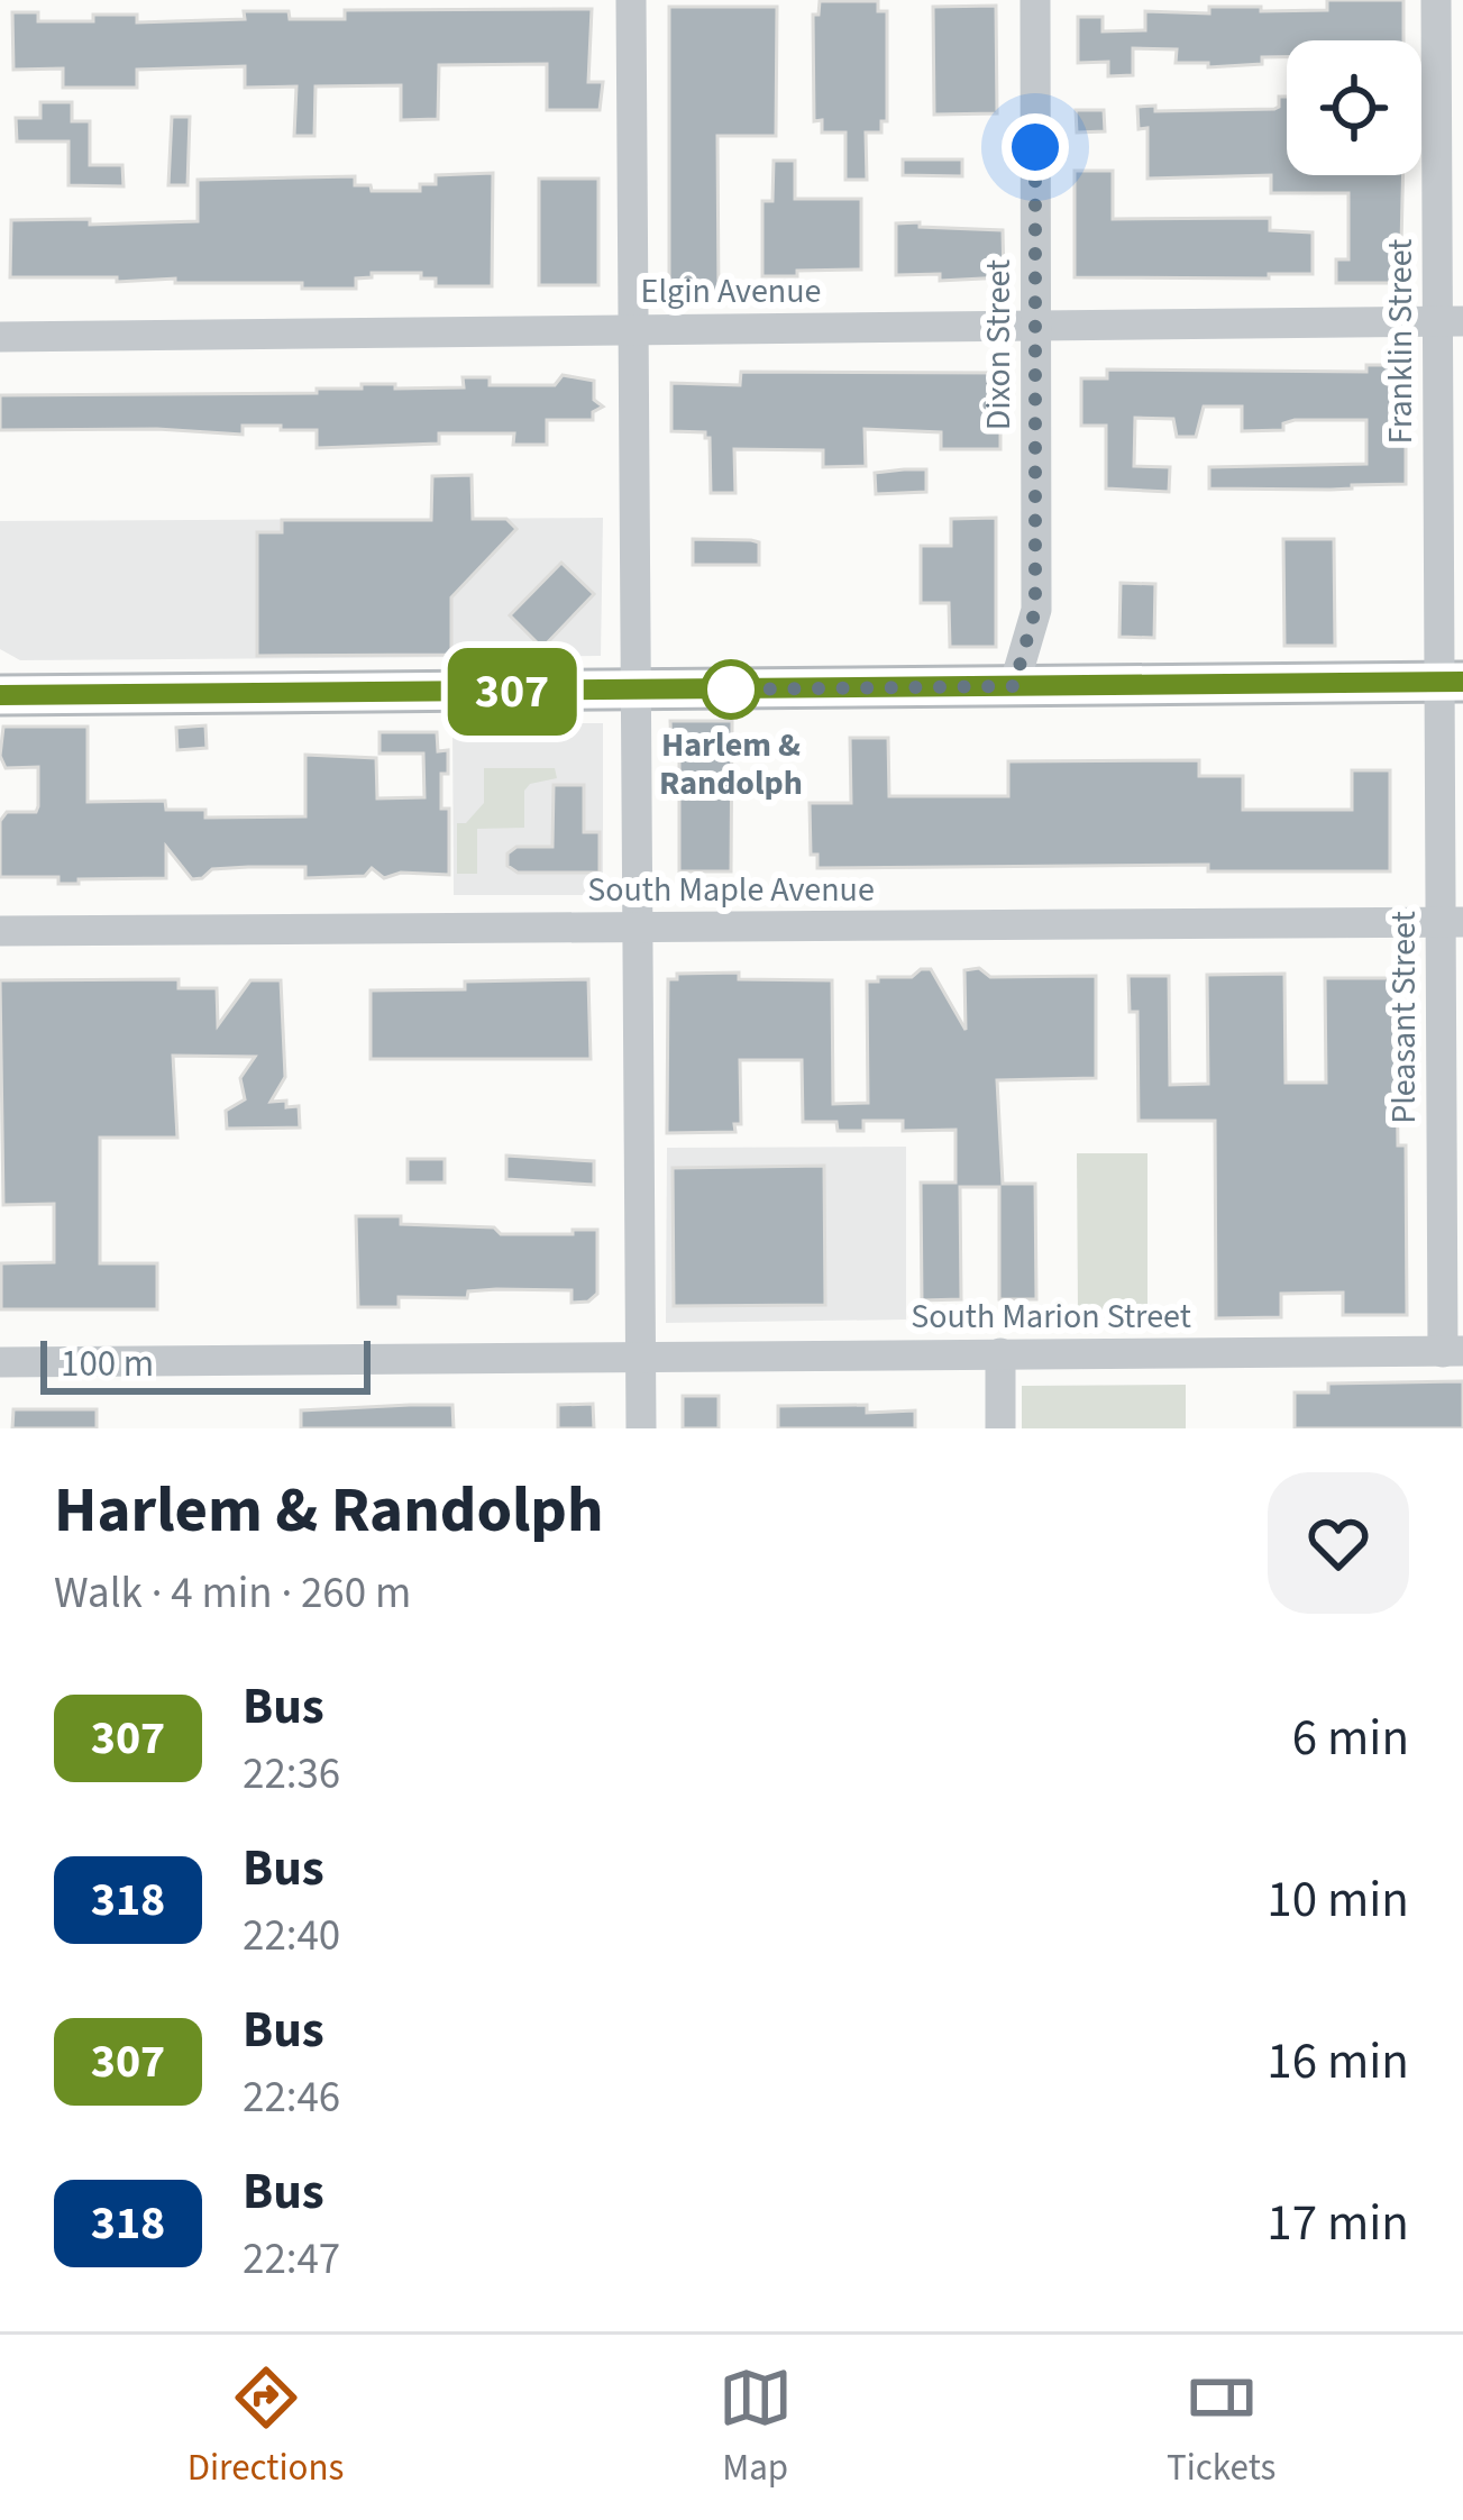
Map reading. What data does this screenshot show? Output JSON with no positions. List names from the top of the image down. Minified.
{"streets":{"street":["Elgin Avenue","Franklin Street","Dixon Street","South Maple Avenue","Pleasant Street","South Marion Street"]},"crossings":[["Elgin Avenue","Franklin Street"],["Elgin Avenue","Dixon Street"],["Franklin Street","Pleasant Street"],["South Maple Avenue","Pleasant Street"],["Pleasant Street","South Marion Street"]],"places":["Harlem & Randolph"],"lines":["bus line 307"],"scale_bar":"100 m","page":{"on_map":"307","scale":"100 m","heading":["Harlem & Randolph","Walk · 4 min · 260 m"],"list":[{"mark":"307","name":"Bus","note":"22:36","value":"6 min"},{"mark":"318","name":"Bus","note":"22:40","value":"10 min"},{"mark":"307","name":"Bus","note":"22:46","value":"16 min"},{"mark":"318","name":"Bus","note":"22:47","value":"17 min"}],"tabs":["Directions","Map","Tickets"]}}
